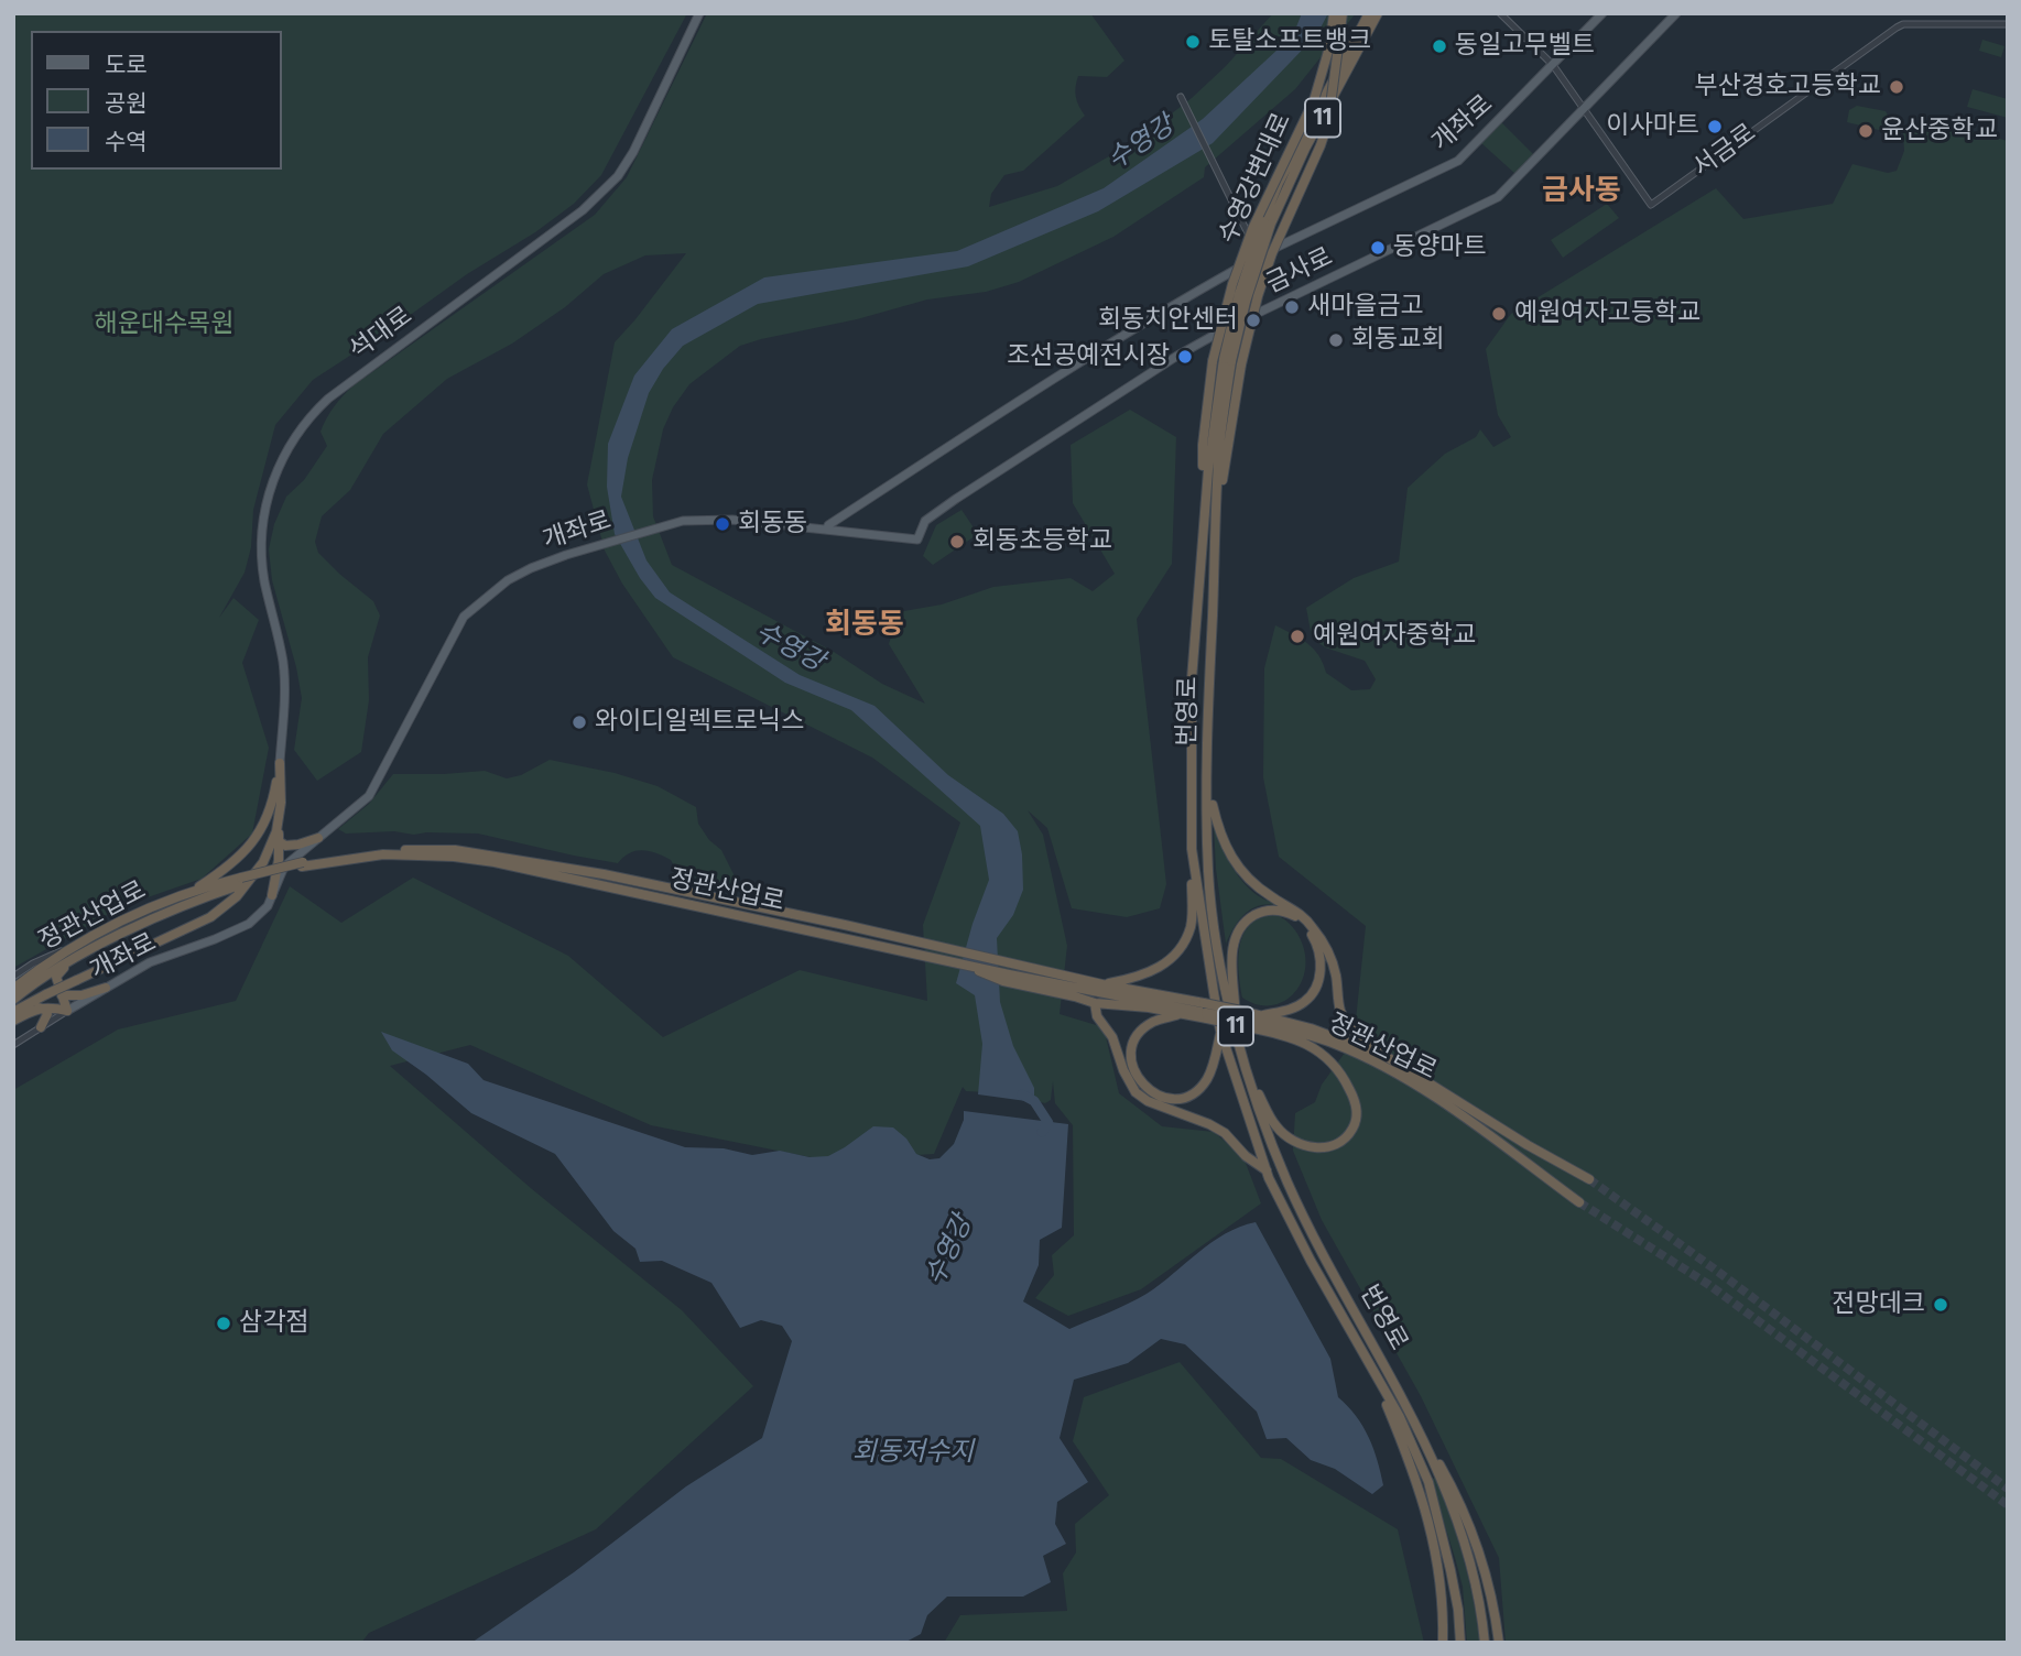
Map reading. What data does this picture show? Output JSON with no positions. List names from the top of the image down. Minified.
{"streets":{"highway":["11","수영강변대로","번영로","정관산업로"],"main road":["개좌로","금사로","석대로"],"street":["서금로"]},"crossings":[["개좌로","금사로"],["서금로","금사로"],["수영강변대로","번영로"]],"districts":["금사동","회동동"],"water":["수영강","회동저수지"],"parks":["해운대수목원"],"places":["토탈소프트뱅크","동일고무벨트","부산경호고등학교","이사마트","윤산중학교","동양마트","새마을금고","예원여자고등학교","회동치안센터","회동교회","조선공예전시장","회동동","회동초등학교","예원여자중학교","와이디일렉트로닉스","전망데크","삼각점"],"legend":["도로","공원","수역"]}
